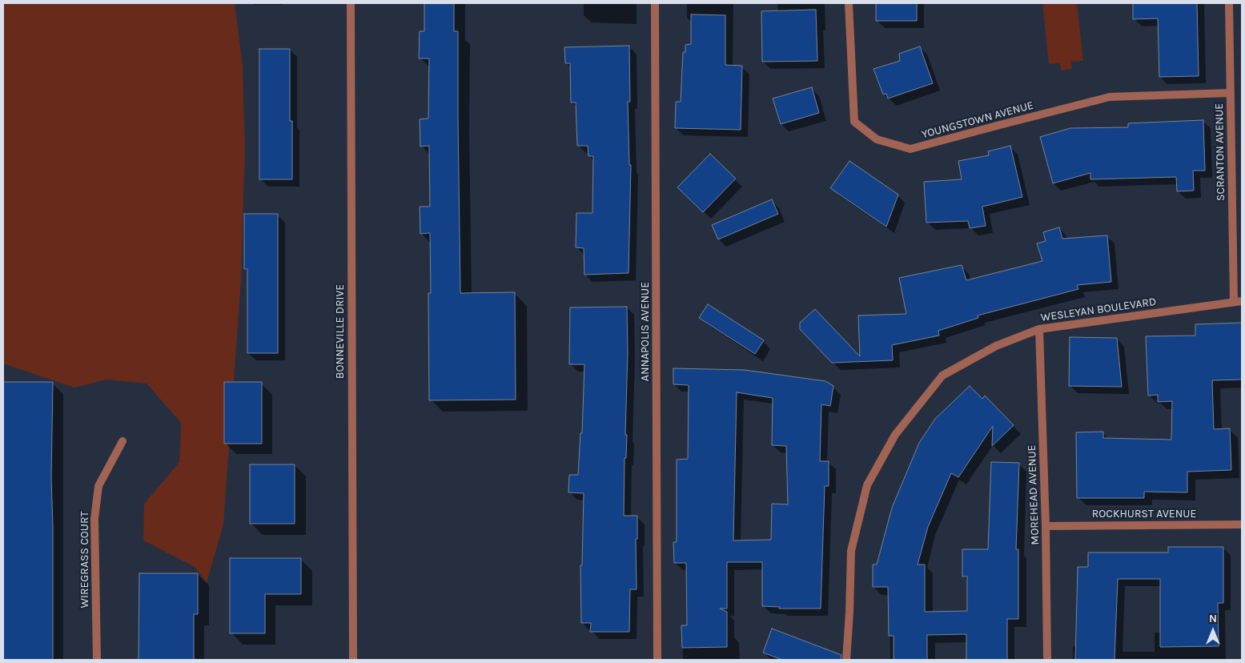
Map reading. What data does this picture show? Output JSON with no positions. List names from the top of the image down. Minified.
{"streets":{"street":["YOUNGSTOWN AVENUE","SCRANTON AVENUE","WESLEYAN BOULEVARD","BONNEVILLE DRIVE","ANNAPOLIS AVENUE","MOREHEAD AVENUE","ROCKHURST AVENUE","WIREGRASS COURT"]},"crossings":[["YOUNGSTOWN AVENUE","SCRANTON AVENUE"],["SCRANTON AVENUE","WESLEYAN BOULEVARD"],["WESLEYAN BOULEVARD","MOREHEAD AVENUE"],["MOREHEAD AVENUE","ROCKHURST AVENUE"]],"north":"top"}
